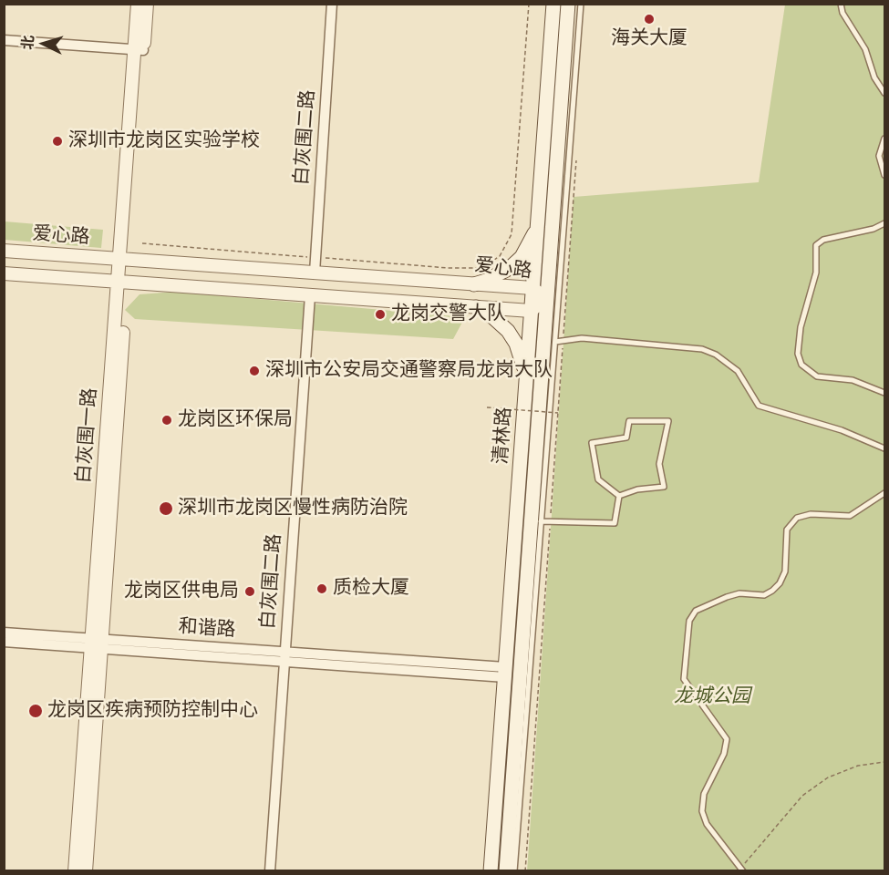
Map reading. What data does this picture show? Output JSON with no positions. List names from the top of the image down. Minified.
{"streets":{"main road":["清林路"],"street":["白灰围二路","爱心路","白灰围一路","和谐路"]},"crossings":[["白灰围二路","爱心路"],["白灰围二路","和谐路"],["爱心路","白灰围一路"],["爱心路","清林路"],["白灰围一路","和谐路"],["清林路","和谐路"]],"parks":["龙城公园"],"places":["海关大厦","深圳市龙岗区实验学校","龙岗交警大队","深圳市公安局交通警察局龙岗大队","龙岗区环保局","深圳市龙岗区慢性病防治院","质检大厦","龙岗区供电局","龙岗区疾病预防控制中心"],"north":"left"}
